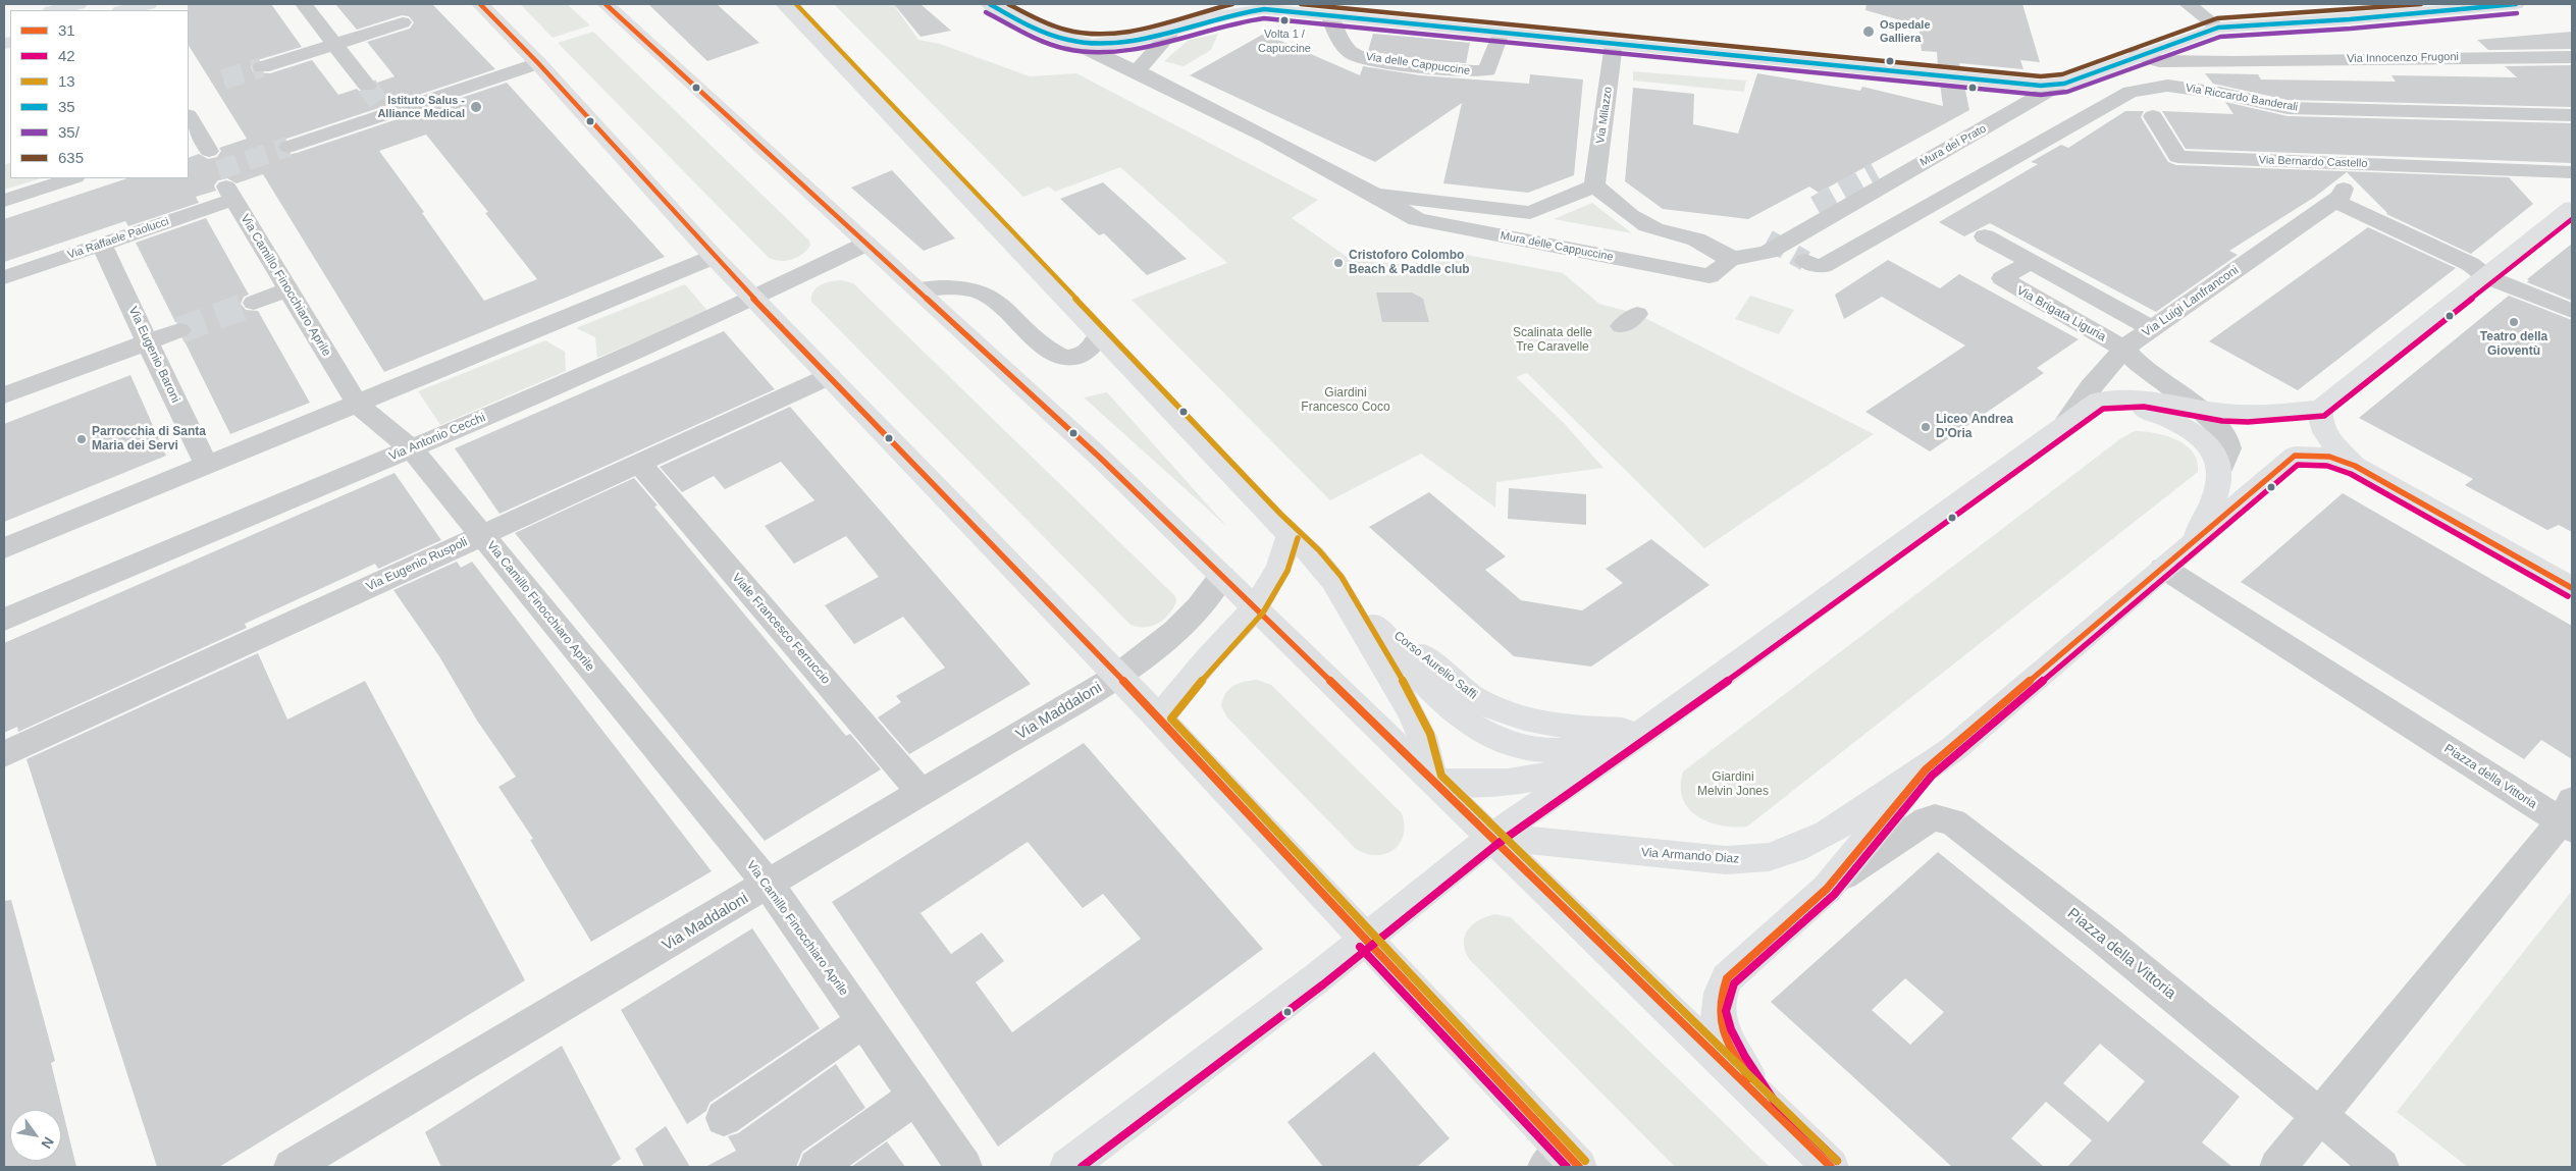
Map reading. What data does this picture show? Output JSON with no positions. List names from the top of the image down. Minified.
{"streets":{"main road":["Mura del Prato","Mura delle Cappuccine","Via Armando Diaz"],"street":["Via Innocenzo Frugoni","Via delle Cappuccine","Via Riccardo Banderali","Via Milazzo","Via Bernardo Castello","Via Raffaele Paolucci","Via Camillo Finocchiaro Aprile","Via Luigi Lanfranconi","Via Brigata Liguria","Via Eugenio Baroni","Via Antonio Cecchi","Via Eugenio Ruspoli","Viale Francesco Ferruccio","Via Maddaloni","Piazza della Vittoria"]},"crossings":[["Via Innocenzo Frugoni","Mura del Prato"],["Via delle Cappuccine","Mura delle Cappuccine"],["Via Milazzo","Mura del Prato"],["Via Milazzo","Mura delle Cappuccine"],["Mura del Prato","Mura delle Cappuccine"],["Via Raffaele Paolucci","Via Camillo Finocchiaro Aprile"],["Via Raffaele Paolucci","Via Eugenio Baroni"],["Via Camillo Finocchiaro Aprile","Via Antonio Cecchi"],["Via Camillo Finocchiaro Aprile","Via Eugenio Ruspoli"],["Via Camillo Finocchiaro Aprile","Via Maddaloni"],["Via Luigi Lanfranconi","Via Brigata Liguria"],["Via Eugenio Ruspoli","Viale Francesco Ferruccio"],["Viale Francesco Ferruccio","Via Maddaloni"],["Piazza della Vittoria","Via Armando Diaz"]],"parks":["Scalinata delle Tre Caravelle","Giardini Francesco Coco","Giardini Melvin Jones"],"places":["Volta 1 / Capuccine","Ospedale Galliera","Istituto Salus - Alliance Medical","Cristoforo Colombo Beach & Paddle club","Teatro della Gioventù","Liceo Andrea D'Oria","Parrocchia di Santa Maria dei Servi"],"lines":["transit line 31","transit line 13","transit line 35","transit line 635","transit line 35/","transit line 42"],"legend":["31","42","13","35","35/","635"],"north":"bottom right"}
